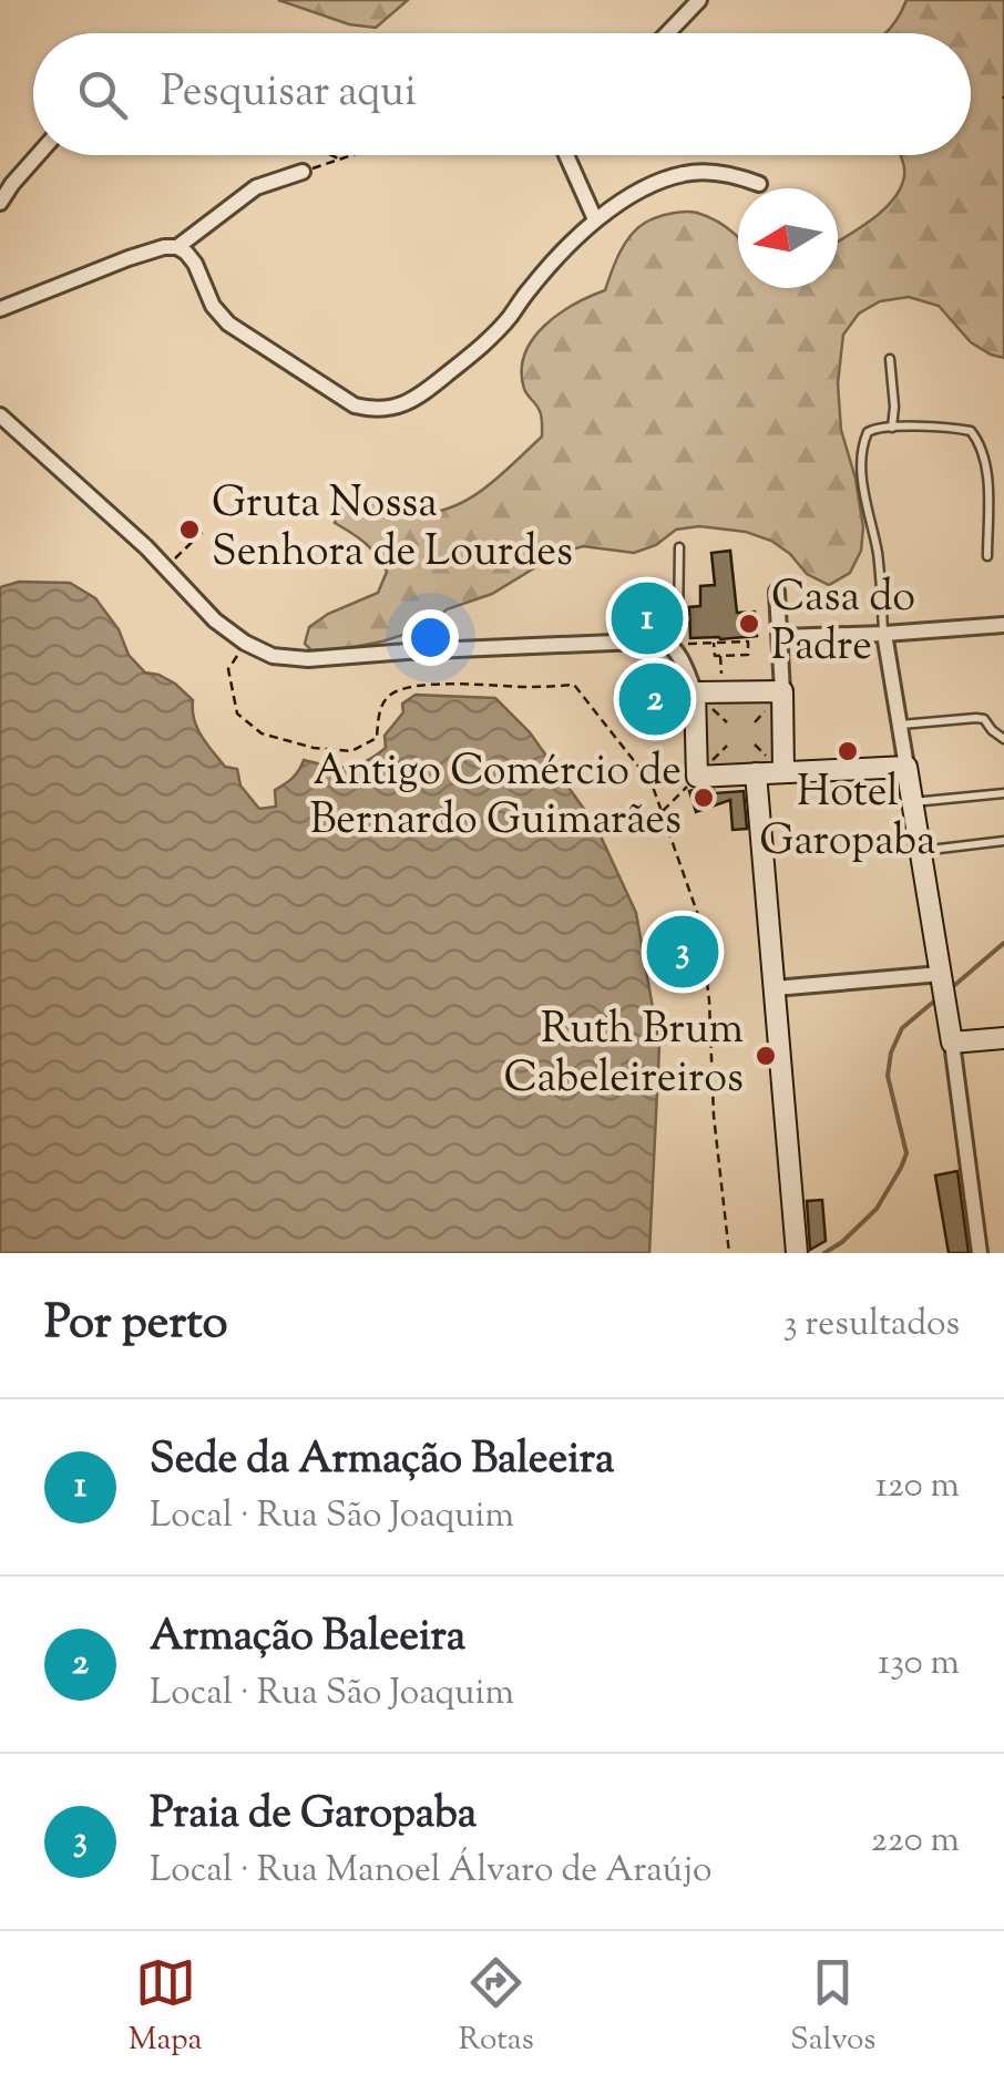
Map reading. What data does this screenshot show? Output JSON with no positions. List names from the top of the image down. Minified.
{"places":["Gruta Nossa Senhora de Lourdes","Casa do Padre","Hotel Garopaba","Antigo Comércio de Bernardo Guimarães","Ruth Brum Cabeleireiros"],"north":"left","page":{"search":"Pesquisar aqui","pins":["1","2","3"],"heading":["Por perto","3 resultados"],"list":[{"mark":"1","name":"Sede da Armação Baleeira","note":"Local · Rua São Joaquim","value":"120 m"},{"mark":"2","name":"Armação Baleeira","note":"Local · Rua São Joaquim","value":"130 m"},{"mark":"3","name":"Praia de Garopaba","note":"Local · Rua Manoel Álvaro de Araújo","value":"220 m"}],"nav":["Mapa","Rotas","Salvos"]}}
